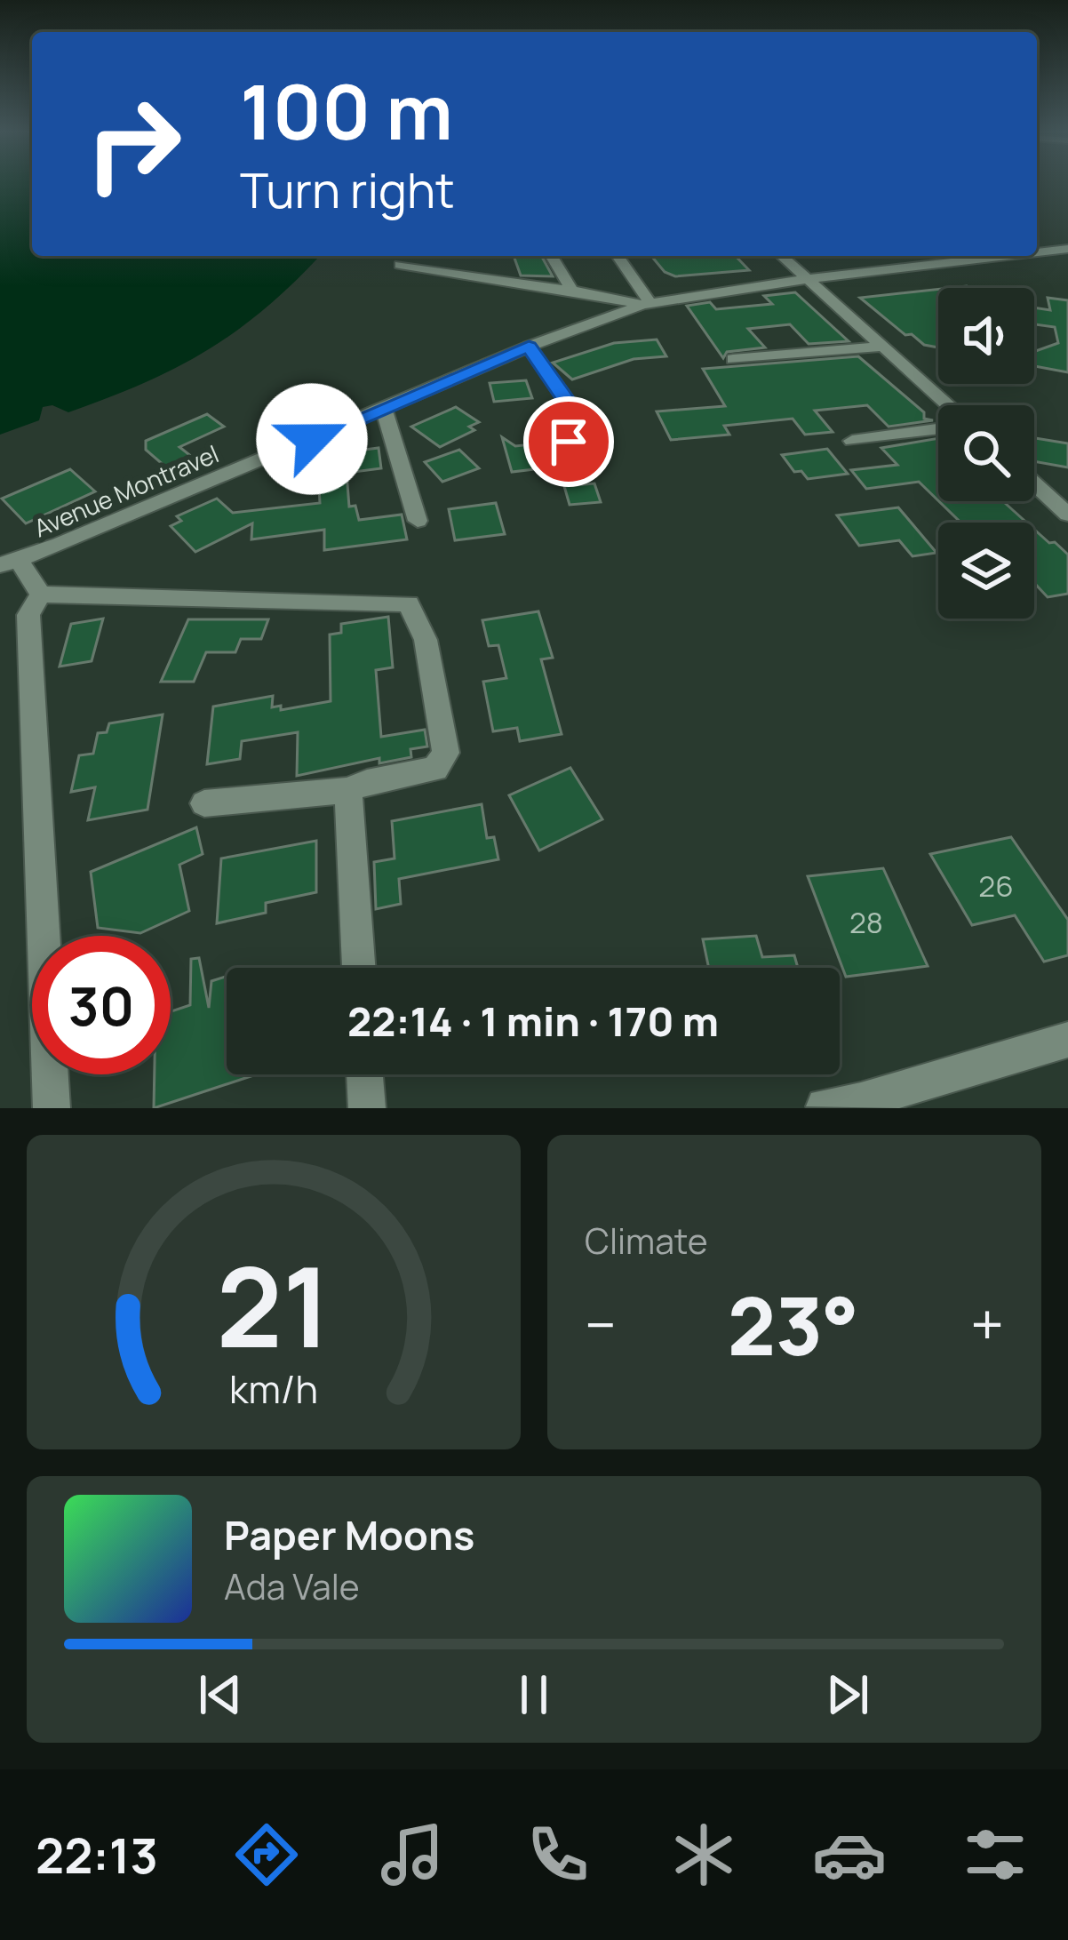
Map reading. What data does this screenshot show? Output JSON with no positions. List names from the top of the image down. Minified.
{"streets":{"street":["Avenue Montravel"]},"house_numbers":["26","28"],"page":{"turn":["100 m","Turn right"],"limit":"30","trip":"22:14 · 1 min · 170 m","tile":"Climate","heat":["−","23°","+"],"song":["Paper Moons","Ada Vale"],"tabs":"22:13","gauge":["21","km/h"]}}
